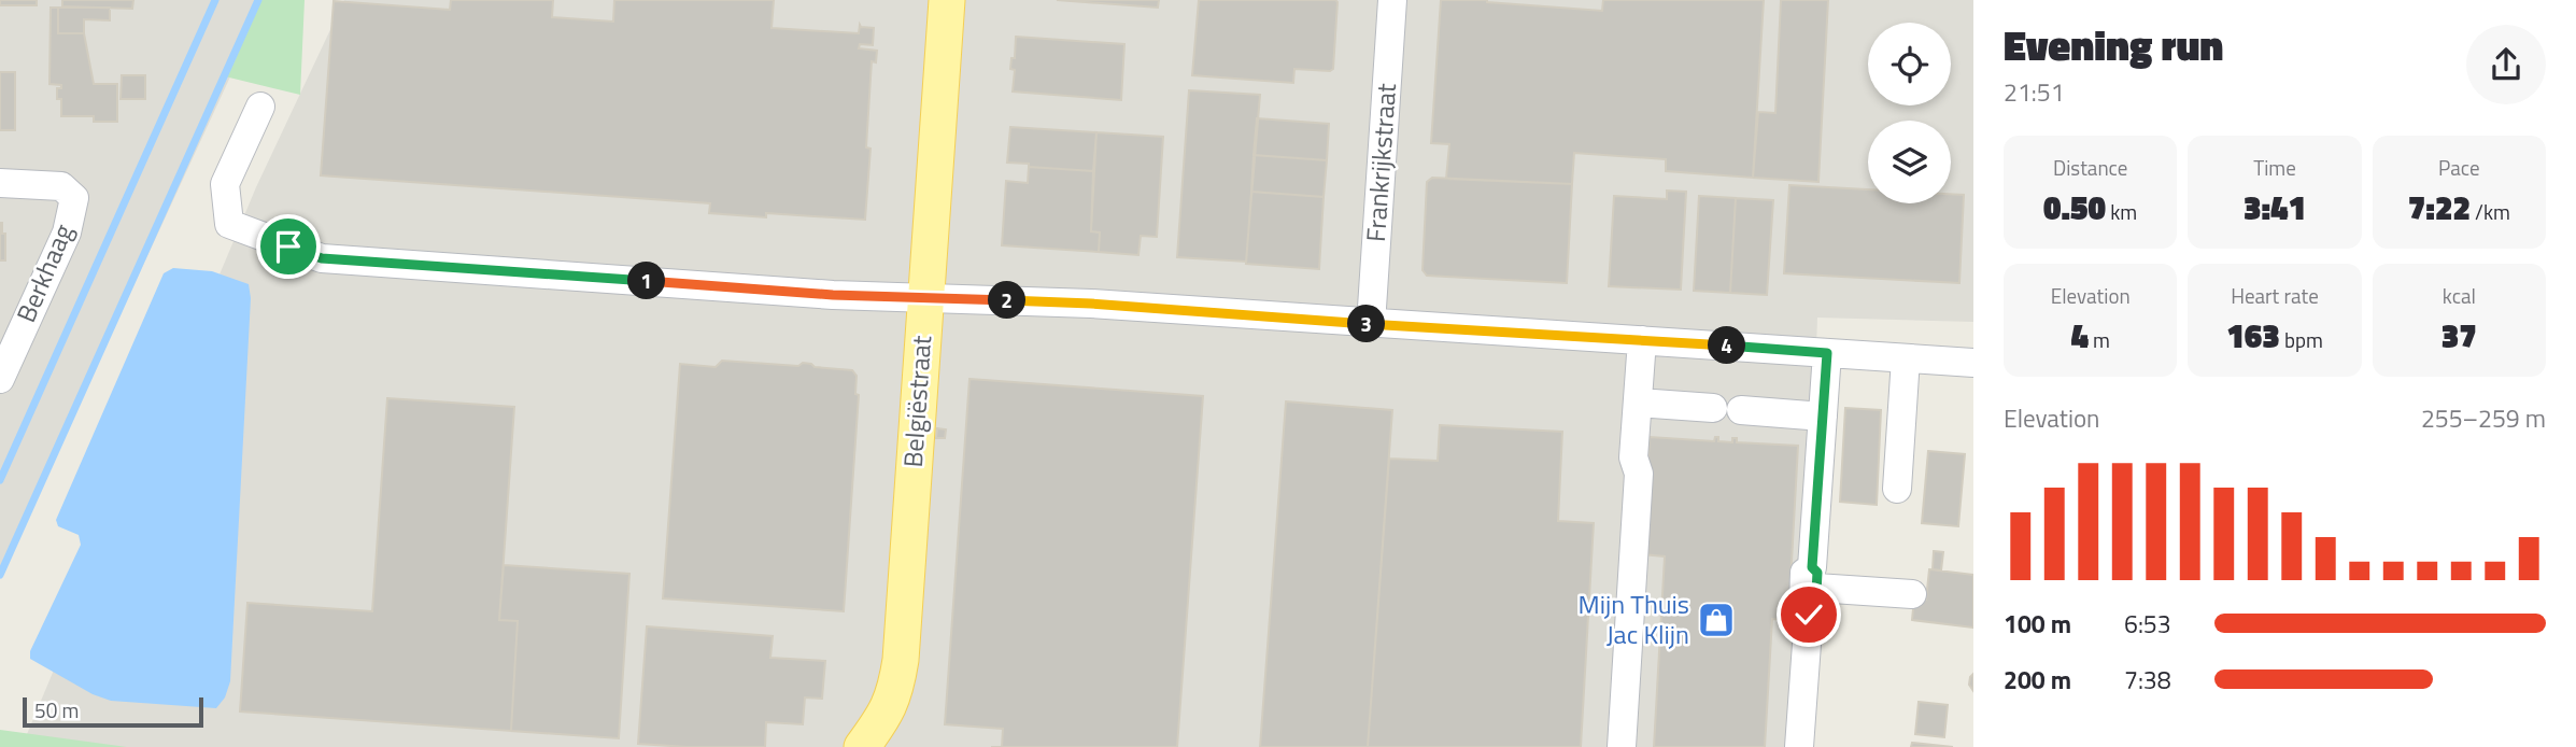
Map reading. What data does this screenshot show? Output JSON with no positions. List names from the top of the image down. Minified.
{"streets":{"main road":["Belgiëstraat"],"street":["Frankrijkstraat","Berkhaag"]},"places":{"shop":["Mijn Thuis Jac Klijn"]},"scale_bar":"50 m","page":{"heading":["Evening run","21:51"],"stats":[["Distance","0.50 km"],["Time","3:41"],["Pace","7:22 /km"],["Elevation","4 m"],["Heart rate","163 bpm"],["kcal","37"]],"pins":["1","2","3","4"],"chart":["Elevation","255–259 m"],"list":[{"name":"100 m","note":"6:53"},{"name":"200 m","note":"7:38"}],"scale":"50 m"}}
